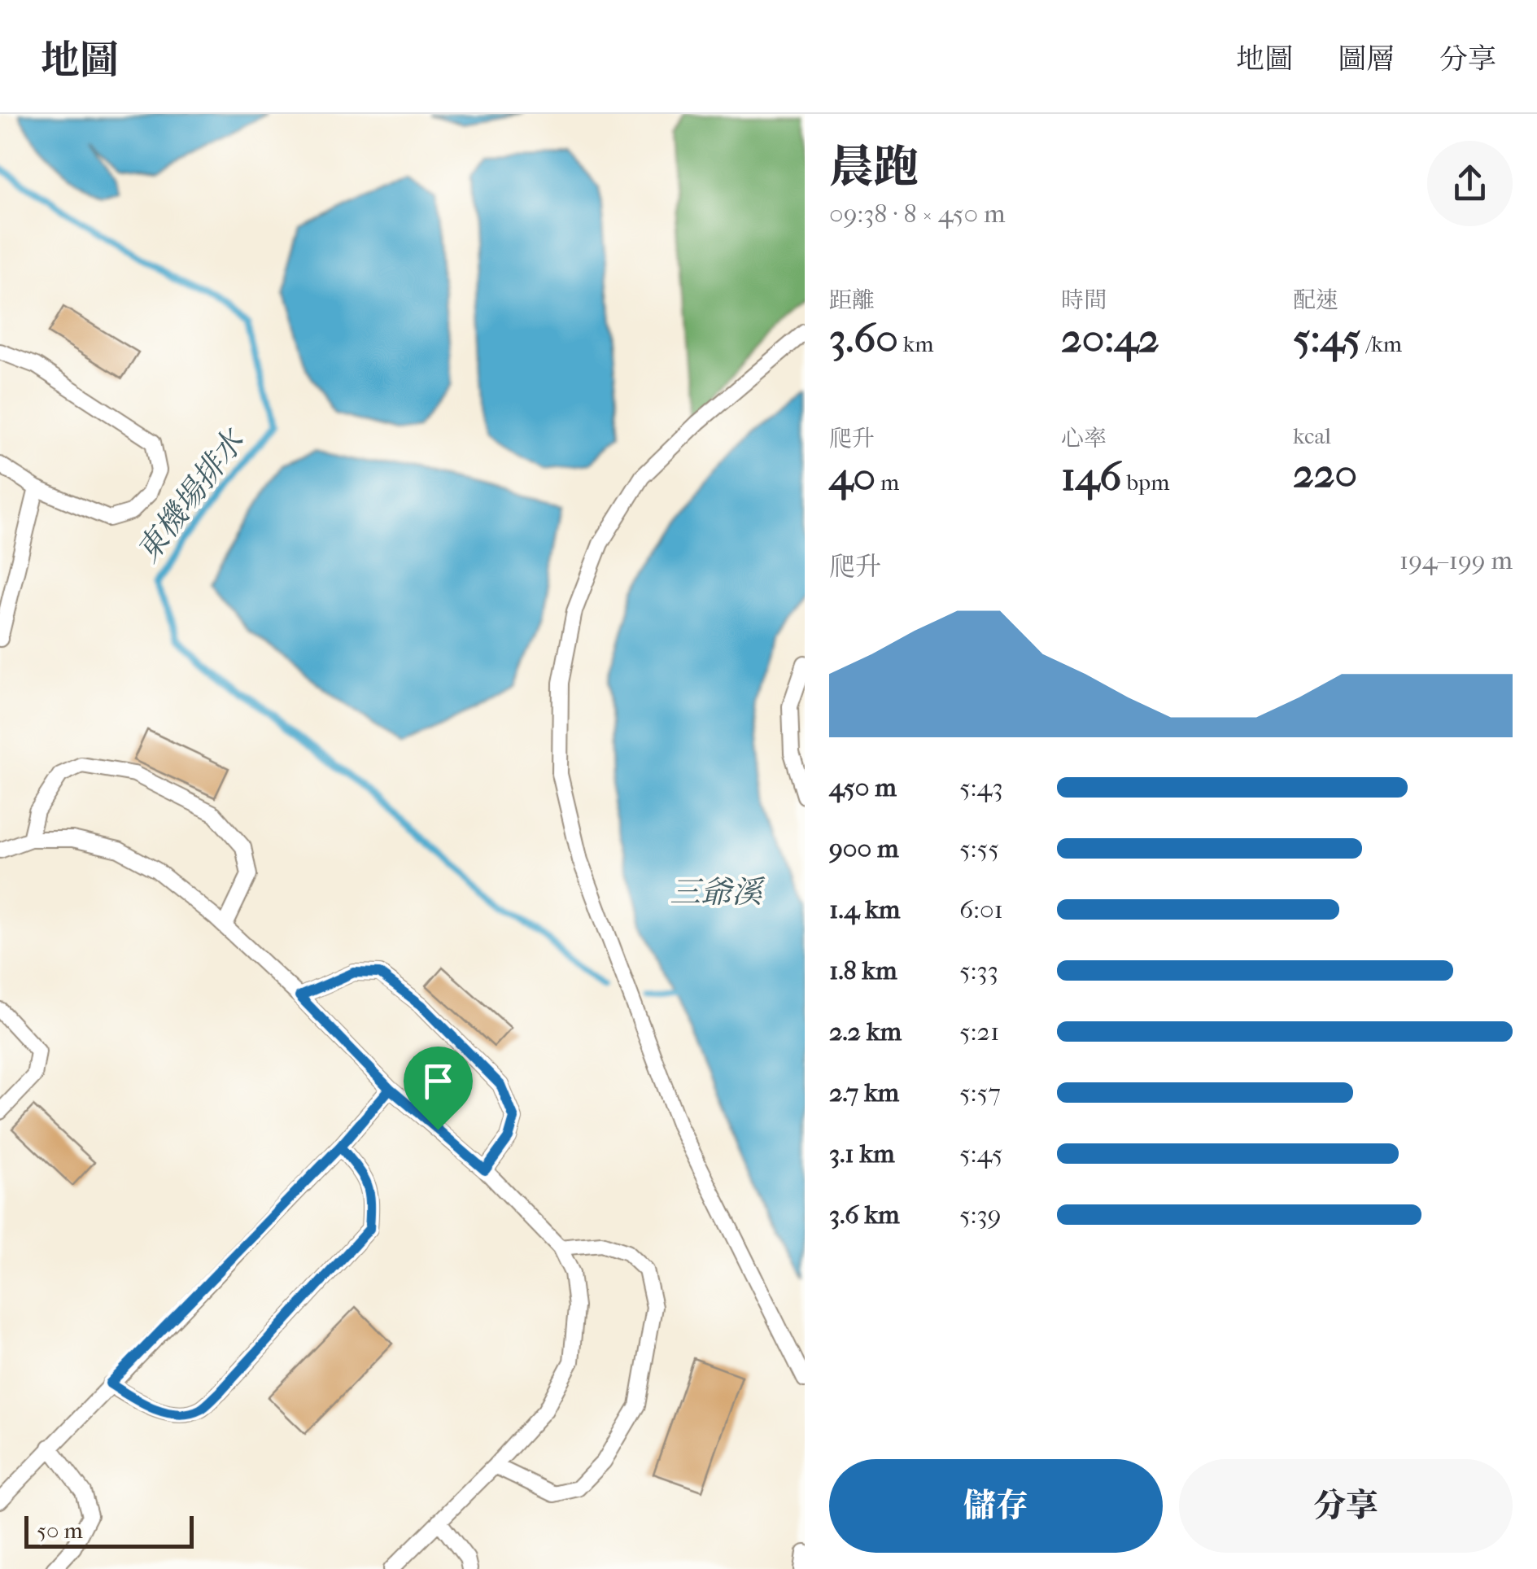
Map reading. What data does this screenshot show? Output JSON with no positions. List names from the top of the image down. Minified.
{"water":["東機場排水","三爺溪"],"scale_bar":"50 m","page":{"header":"地圖","nav":["地圖","圖層","分享"],"heading":["晨跑","09:38 · 8 × 450 m"],"stats":[["距離","3.60 km"],["時間","20:42"],["配速","5:45 /km"],["爬升","40 m"],["心率","146 bpm"],["kcal","220"]],"chart":["爬升","194–199 m"],"list":[{"name":"450 m","note":"5:43"},{"name":"900 m","note":"5:55"},{"name":"1.4 km","note":"6:01"},{"name":"1.8 km","note":"5:33"},{"name":"2.2 km","note":"5:21"},{"name":"2.7 km","note":"5:57"},{"name":"3.1 km","note":"5:45"},{"name":"3.6 km","note":"5:39"}],"buttons":["儲存","分享"],"scale":"50 m"}}
